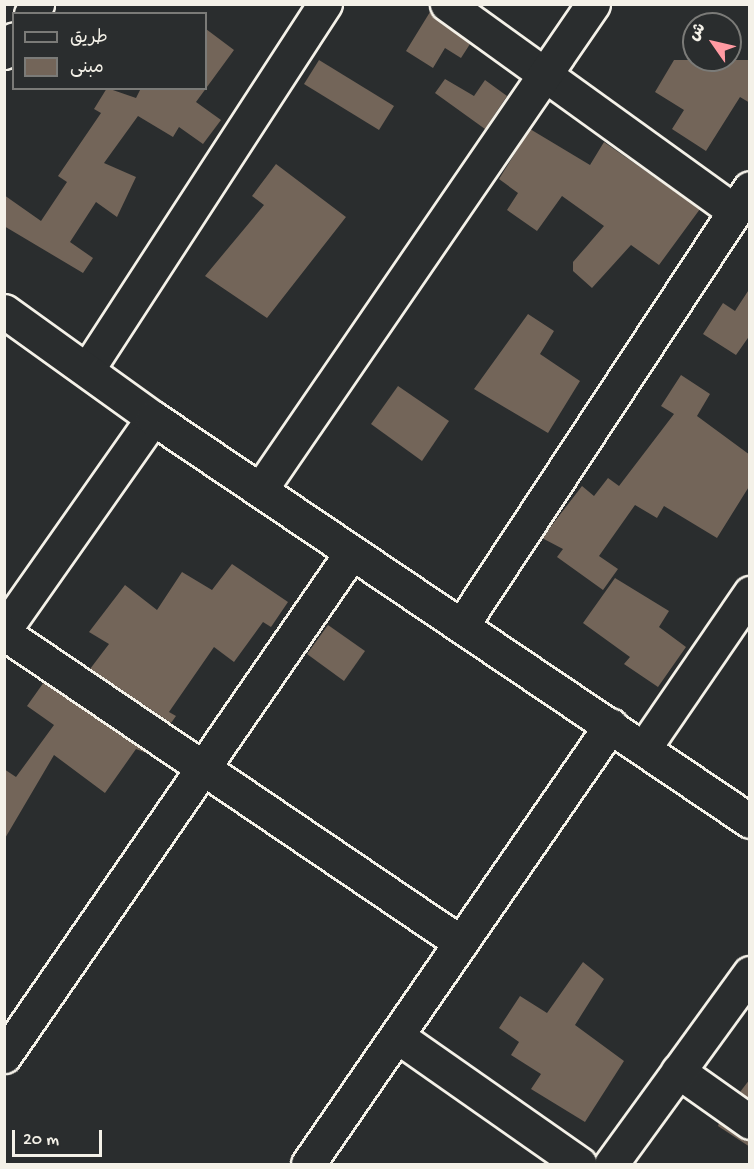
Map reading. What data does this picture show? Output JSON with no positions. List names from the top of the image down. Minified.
{"legend":["طريق","مبنى"],"scale_bar":"20 m","north":"top left"}
